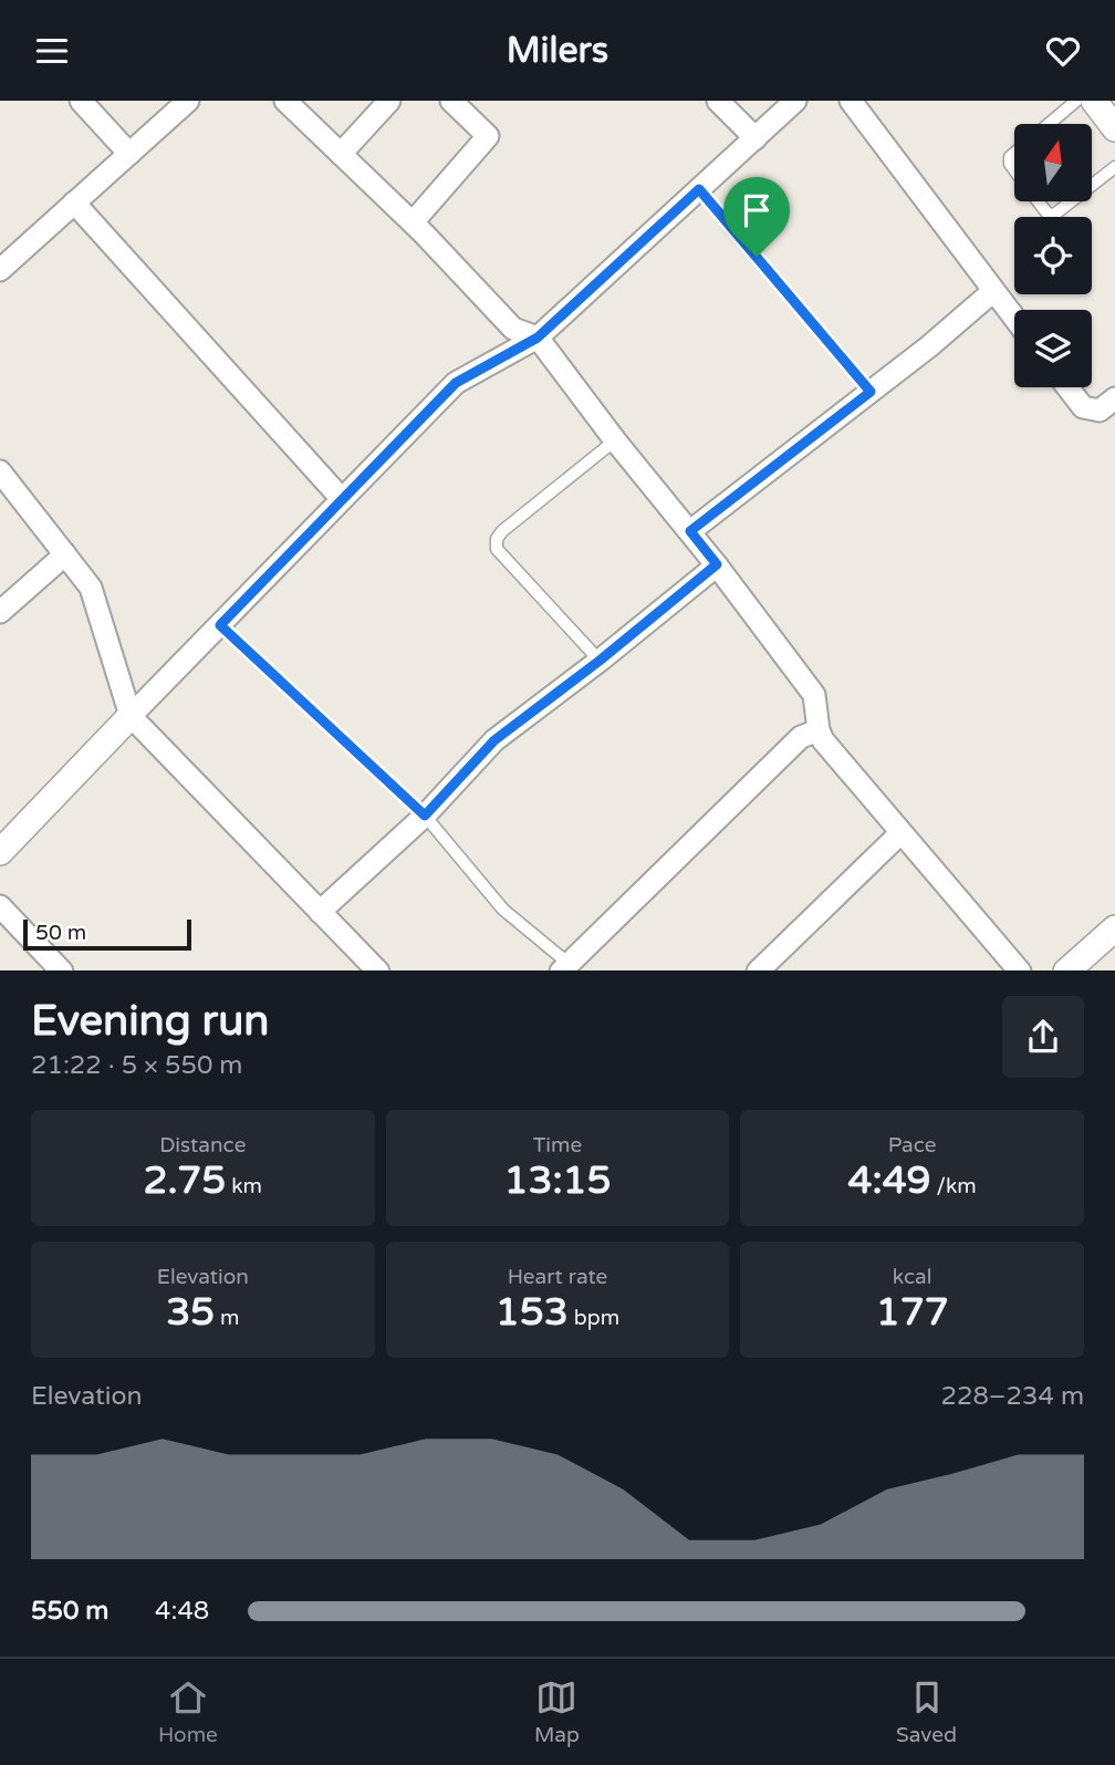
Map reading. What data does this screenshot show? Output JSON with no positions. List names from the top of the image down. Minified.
{"scale_bar":"50 m","north":"top","page":{"header":"Milers","scale":"50 m","heading":["Evening run","21:22 · 5 × 550 m"],"stats":[["Distance","2.75 km"],["Time","13:15"],["Pace","4:49 /km"],["Elevation","35 m"],["Heart rate","153 bpm"],["kcal","177"]],"chart":["Elevation","228–234 m"],"list":[{"name":"550 m","note":"4:48"}],"tabs":["Home","Map","Saved"]}}
